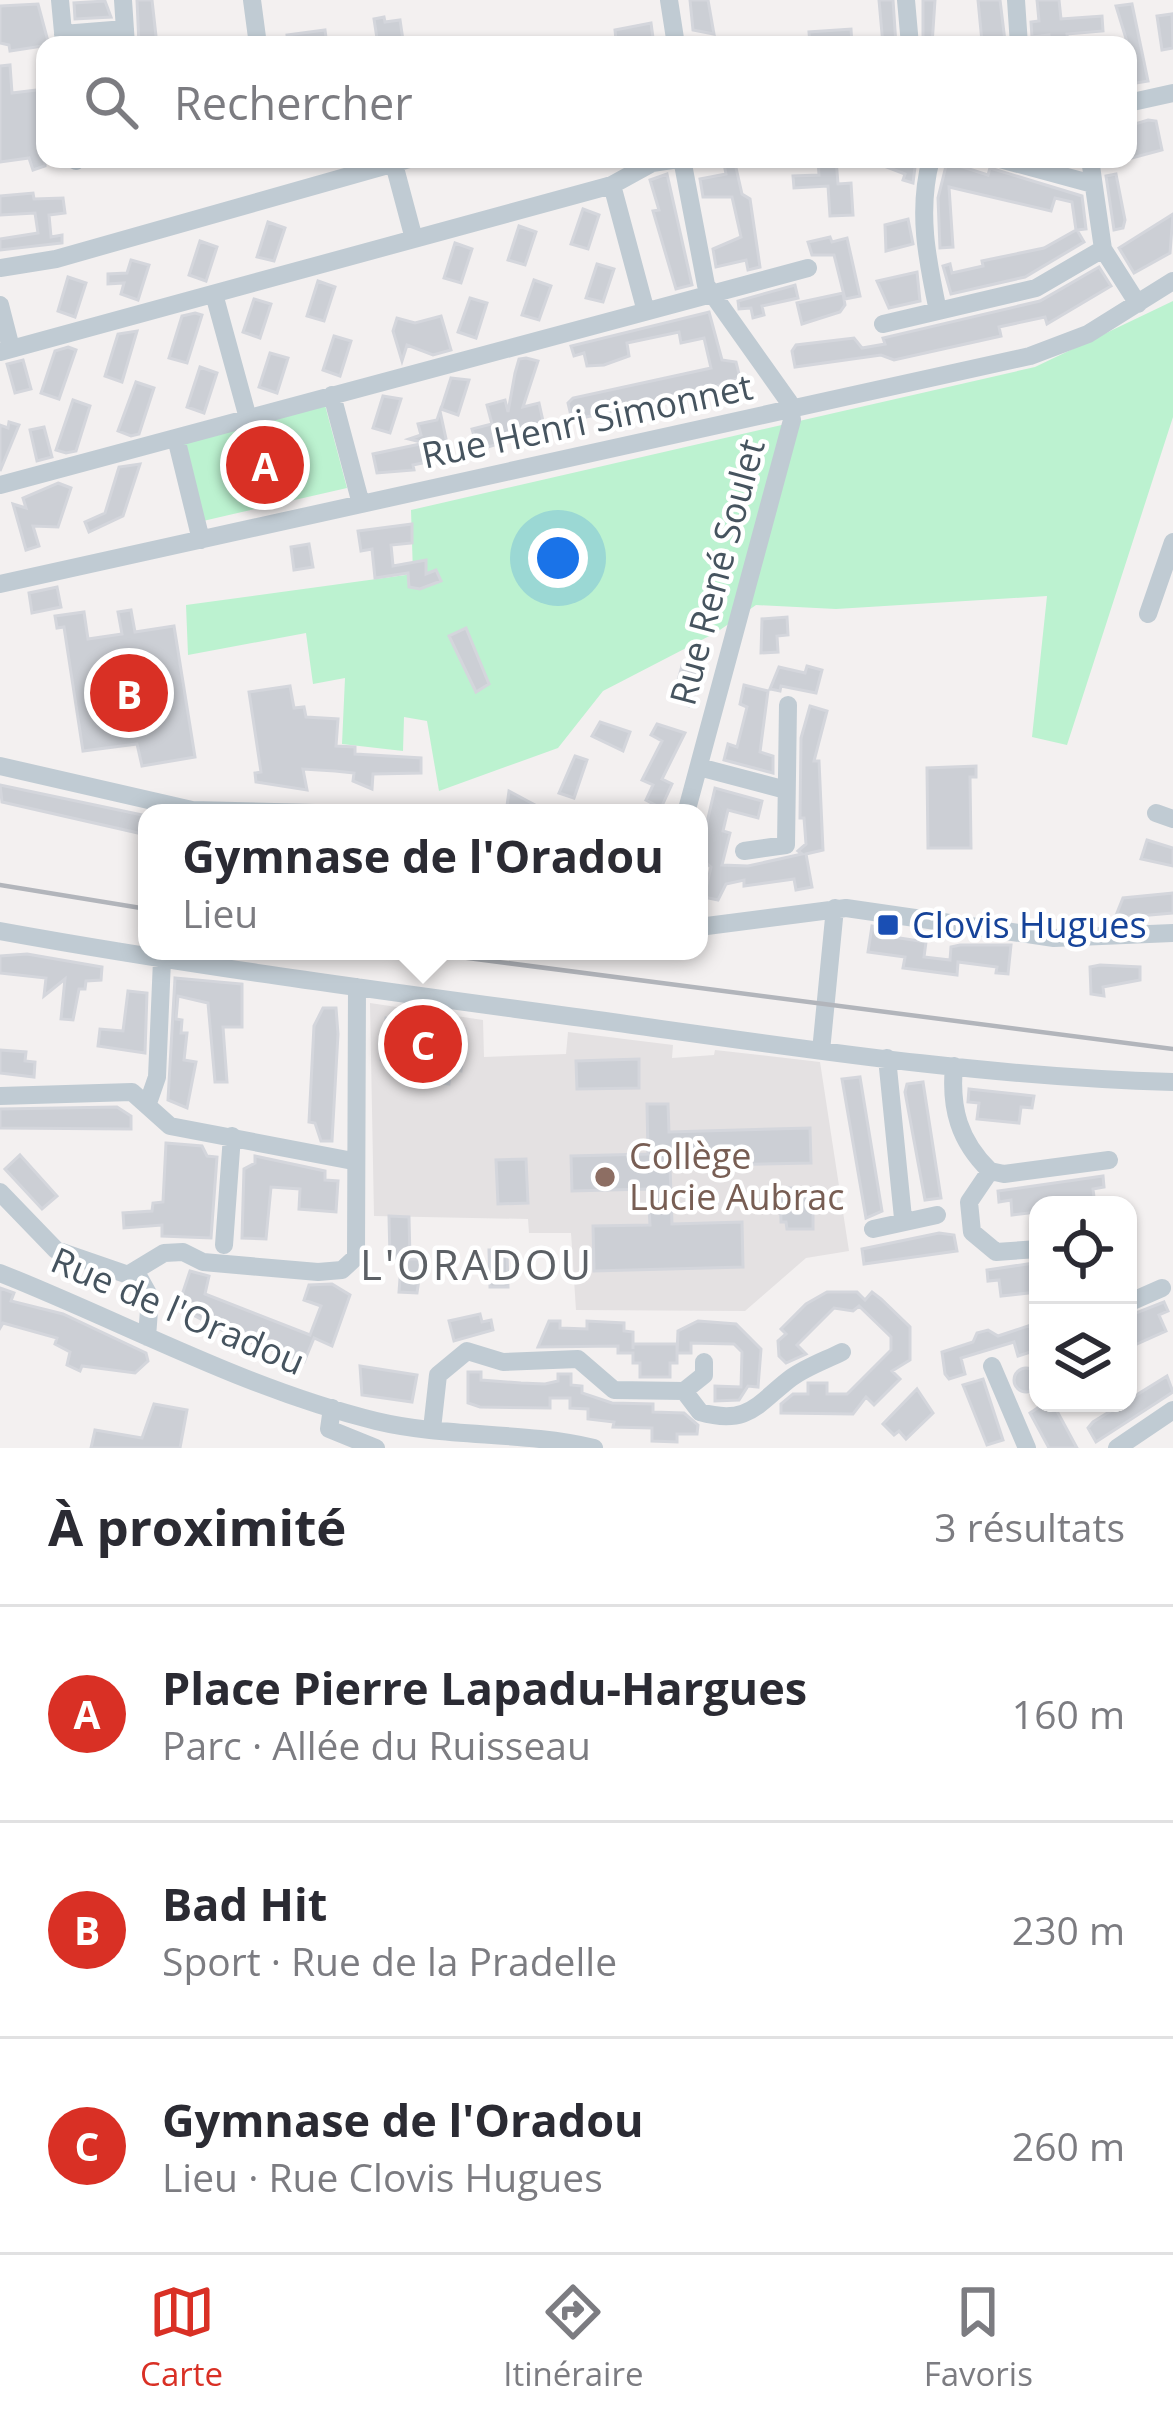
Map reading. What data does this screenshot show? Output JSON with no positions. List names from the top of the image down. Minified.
{"streets":{"street":["Rue Henri Simonnet","Rue René Soulet","Rue de l'Oradou"]},"crossings":[["Rue Henri Simonnet","Rue René Soulet"]],"districts":["L'ORADOU"],"places":{"transit":["Clovis Hugues"],"other":["Collège Lucie Aubrac"]},"page":{"search":"Rechercher","pins":["A","B","C"],"popup":["Gymnase de l'Oradou","Lieu"],"heading":["À proximité","3 résultats"],"list":[{"mark":"A","name":"Place Pierre Lapadu-Hargues","note":"Parc · Allée du Ruisseau","value":"160 m"},{"mark":"B","name":"Bad Hit","note":"Sport · Rue de la Pradelle","value":"230 m"},{"mark":"C","name":"Gymnase de l'Oradou","note":"Lieu · Rue Clovis Hugues","value":"260 m"}],"nav":["Carte","Itinéraire","Favoris"]}}
